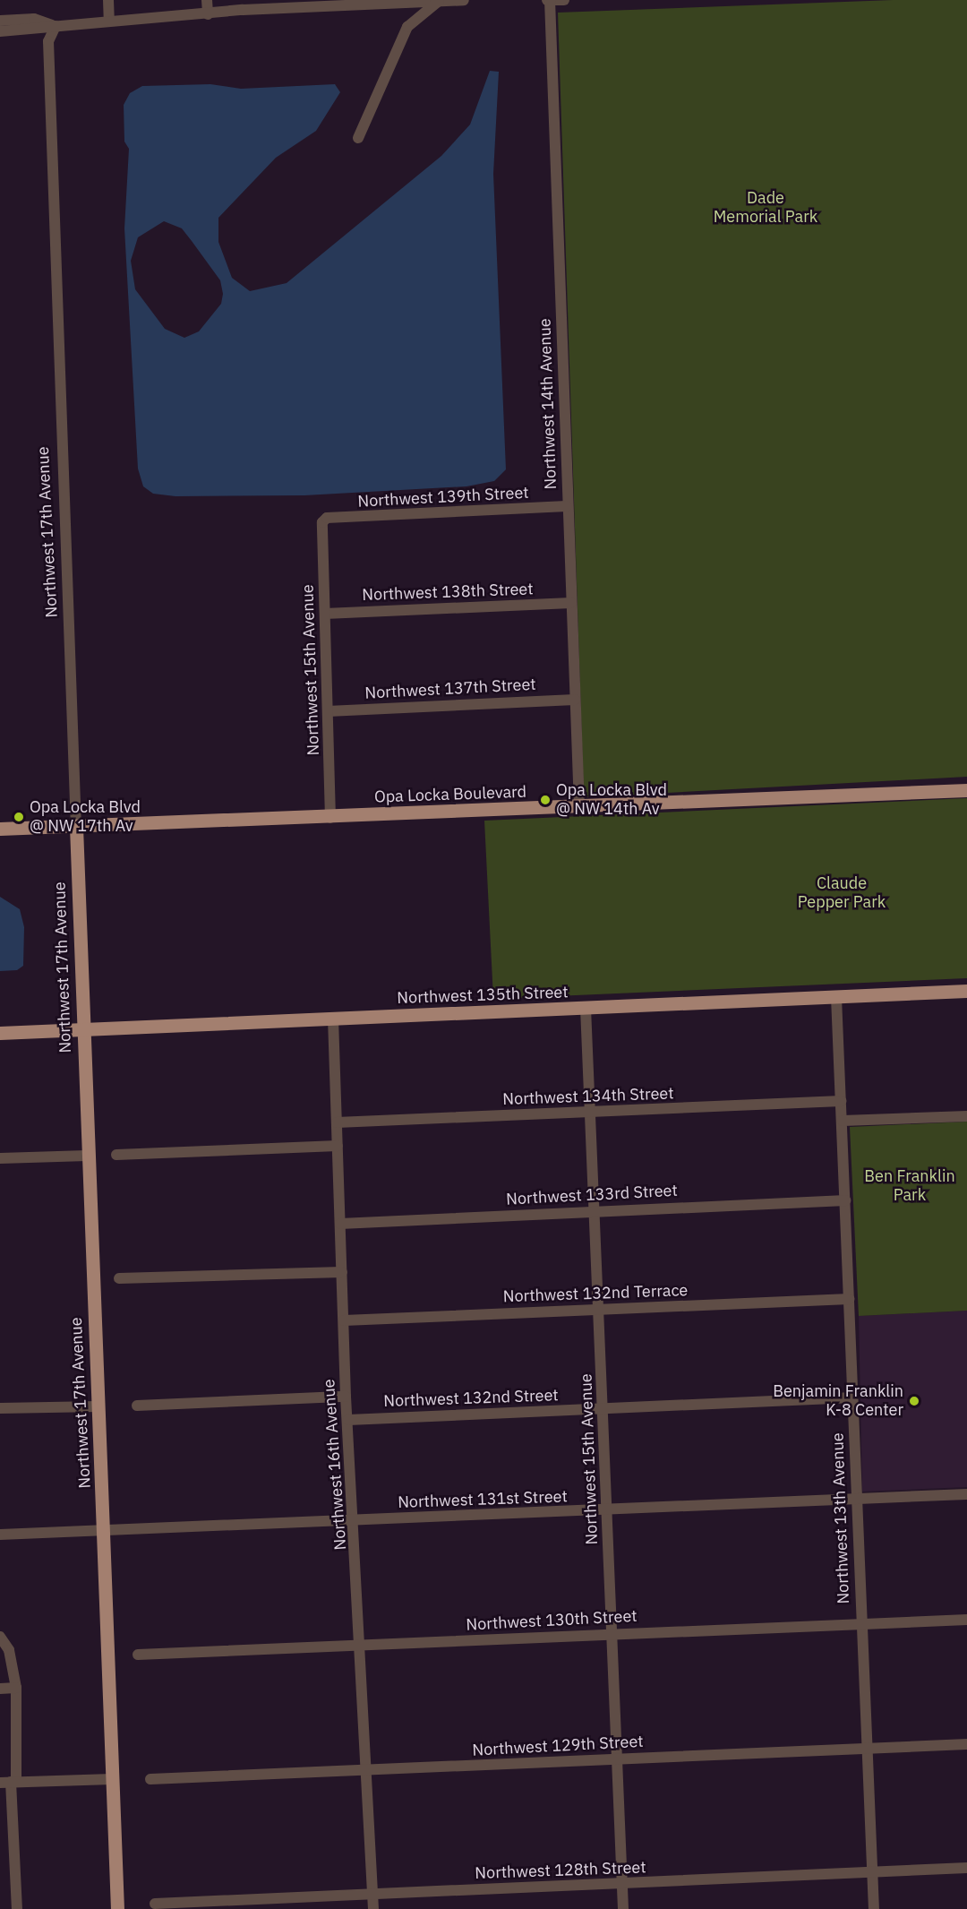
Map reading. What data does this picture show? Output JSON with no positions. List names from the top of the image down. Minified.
{"streets":{"main road":["Northwest 17th Avenue","Opa Locka Boulevard","Northwest 135th Street"],"street":["Northwest 14th Avenue","Northwest 139th Street","Northwest 138th Street","Northwest 15th Avenue","Northwest 137th Street","Northwest 134th Street","Northwest 133rd Street","Northwest 132nd Terrace","Northwest 132nd Street","Northwest 16th Avenue","Northwest 131st Street","Northwest 13th Avenue","Northwest 130th Street","Northwest 129th Street","Northwest 128th Street"]},"crossings":[["Northwest 14th Avenue","Northwest 139th Street"],["Northwest 14th Avenue","Northwest 138th Street"],["Northwest 14th Avenue","Northwest 137th Street"],["Northwest 14th Avenue","Opa Locka Boulevard"],["Northwest 139th Street","Northwest 15th Avenue"],["Northwest 17th Avenue","Opa Locka Boulevard"],["Northwest 17th Avenue","Northwest 135th Street"],["Northwest 17th Avenue","Northwest 131st Street"],["Northwest 138th Street","Northwest 15th Avenue"],["Northwest 15th Avenue","Northwest 137th Street"],["Northwest 15th Avenue","Opa Locka Boulevard"],["Northwest 15th Avenue","Northwest 135th Street"],["Northwest 15th Avenue","Northwest 134th Street"],["Northwest 15th Avenue","Northwest 133rd Street"],["Northwest 15th Avenue","Northwest 132nd Terrace"],["Northwest 15th Avenue","Northwest 132nd Street"],["Northwest 15th Avenue","Northwest 131st Street"],["Northwest 15th Avenue","Northwest 130th Street"],["Northwest 15th Avenue","Northwest 129th Street"],["Northwest 15th Avenue","Northwest 128th Street"],["Northwest 135th Street","Northwest 16th Avenue"],["Northwest 135th Street","Northwest 13th Avenue"],["Northwest 134th Street","Northwest 16th Avenue"],["Northwest 134th Street","Northwest 13th Avenue"],["Northwest 133rd Street","Northwest 16th Avenue"],["Northwest 133rd Street","Northwest 13th Avenue"],["Northwest 132nd Terrace","Northwest 16th Avenue"],["Northwest 132nd Terrace","Northwest 13th Avenue"],["Northwest 132nd Street","Northwest 16th Avenue"],["Northwest 132nd Street","Northwest 13th Avenue"],["Northwest 16th Avenue","Northwest 131st Street"],["Northwest 16th Avenue","Northwest 130th Street"],["Northwest 16th Avenue","Northwest 129th Street"],["Northwest 16th Avenue","Northwest 128th Street"],["Northwest 131st Street","Northwest 13th Avenue"],["Northwest 13th Avenue","Northwest 130th Street"],["Northwest 13th Avenue","Northwest 129th Street"],["Northwest 13th Avenue","Northwest 128th Street"]],"parks":["Dade Memorial Park","Claude Pepper Park","Ben Franklin Park"],"places":["Opa Locka Blvd @ NW 14th Av","Opa Locka Blvd @ NW 17th Av","Benjamin Franklin K-8 Center"]}
